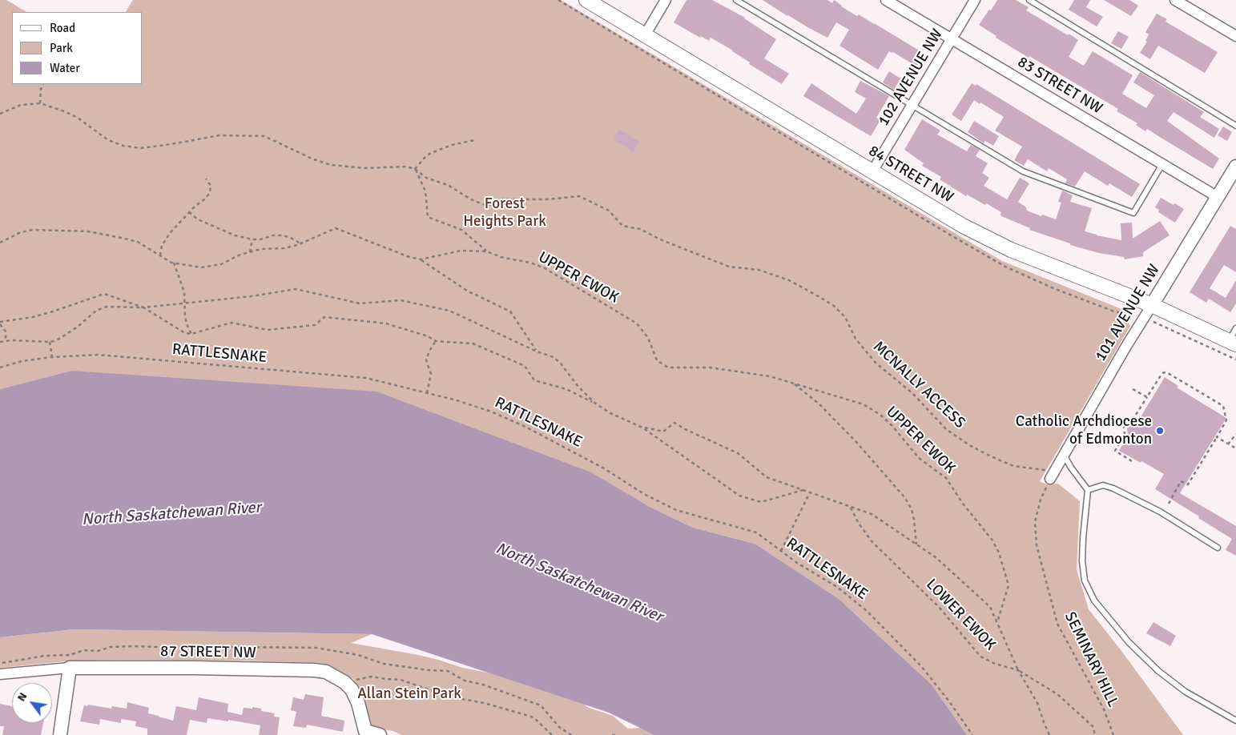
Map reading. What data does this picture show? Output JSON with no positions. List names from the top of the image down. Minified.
{"streets":{"main road":["84 STREET NW"],"street":["102 AVENUE NW","83 STREET NW","101 AVENUE NW","87 STREET NW"],"path":["UPPER EWOK","RATTLESNAKE","MCNALLY ACCESS","LOWER EWOK","SEMINARY HILL"]},"crossings":[["102 AVENUE NW","83 STREET NW"],["102 AVENUE NW","84 STREET NW"],["83 STREET NW","101 AVENUE NW"],["84 STREET NW","101 AVENUE NW"],["101 AVENUE NW","MCNALLY ACCESS"],["101 AVENUE NW","SEMINARY HILL"],["MCNALLY ACCESS","SEMINARY HILL"]],"water":["North Saskatchewan River"],"parks":["Forest Heights Park","Allan Stein Park"],"places":["Catholic Archdiocese of Edmonton"],"legend":["Road","Park","Water"],"north":"top left"}
